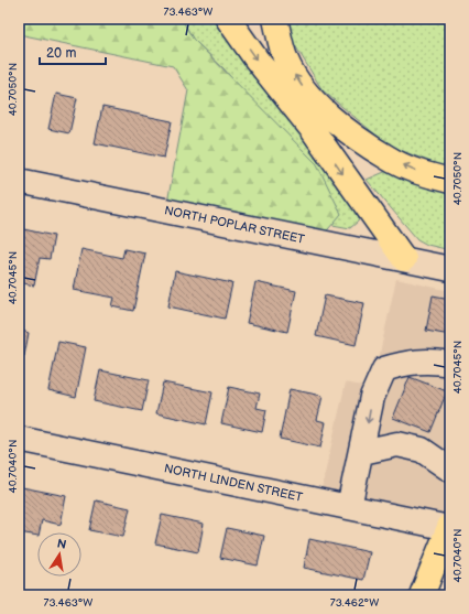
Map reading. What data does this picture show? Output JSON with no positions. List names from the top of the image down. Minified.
{"streets":{"street":["NORTH POPLAR STREET","NORTH LINDEN STREET"]},"scale_bar":"20 m","north":"top","coordinates":["73.463°W","40.7050°N","40.7045°N","40.7040°N","73.462°W"]}
